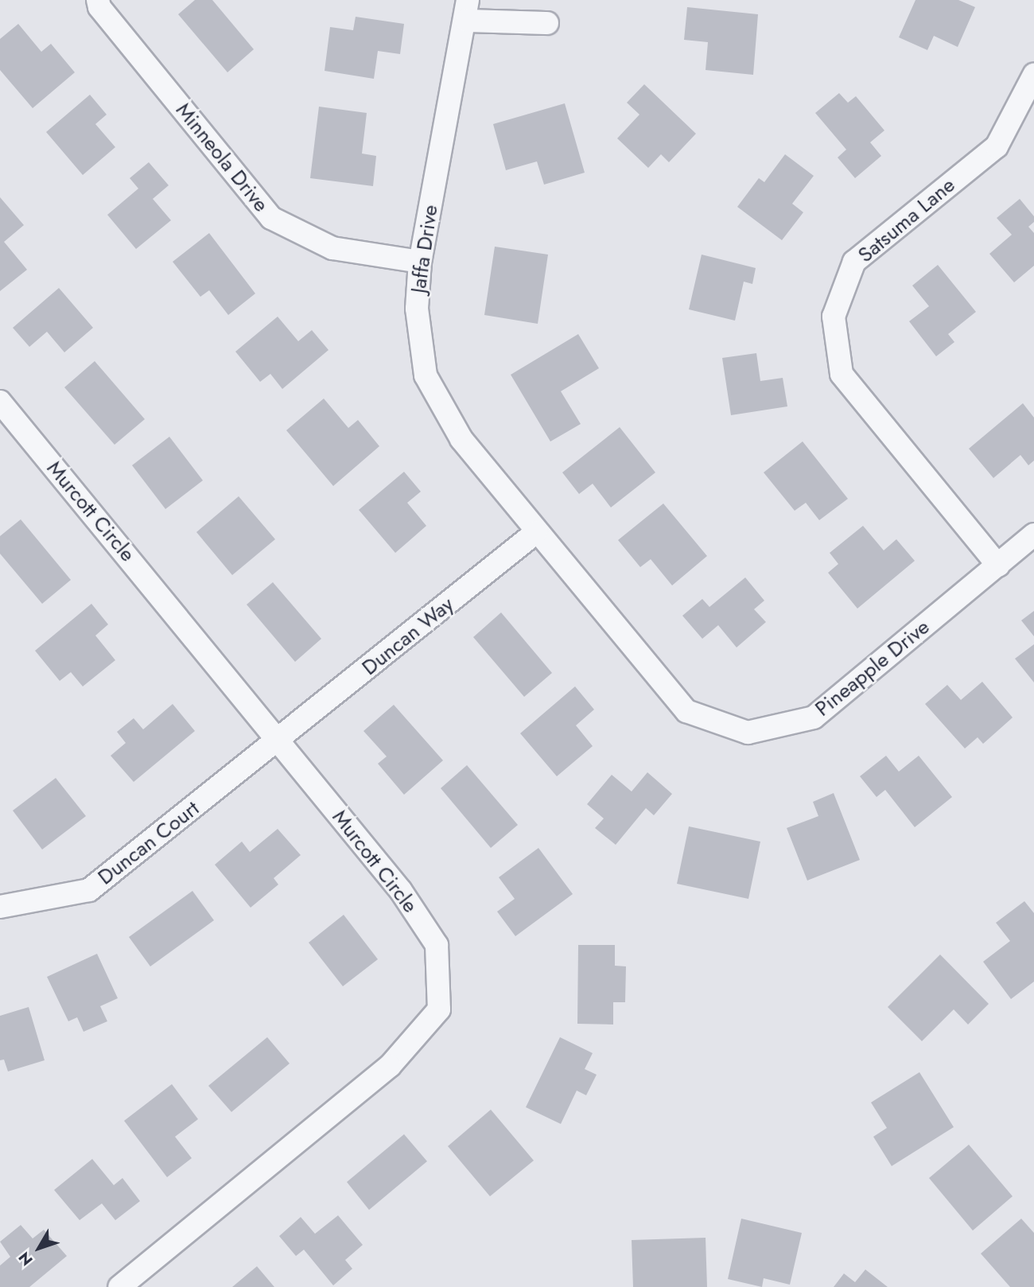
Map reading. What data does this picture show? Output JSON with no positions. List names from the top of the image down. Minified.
{"streets":{"street":["Minneola Drive","Satsuma Lane","Jaffa Drive","Murcott Circle","Duncan Way","Pineapple Drive","Duncan Court"]},"crossings":[["Minneola Drive","Jaffa Drive"],["Satsuma Lane","Pineapple Drive"],["Jaffa Drive","Duncan Way"],["Jaffa Drive","Pineapple Drive"],["Murcott Circle","Duncan Way"],["Murcott Circle","Duncan Court"],["Duncan Way","Pineapple Drive"],["Duncan Way","Duncan Court"]],"north":"bottom left"}
